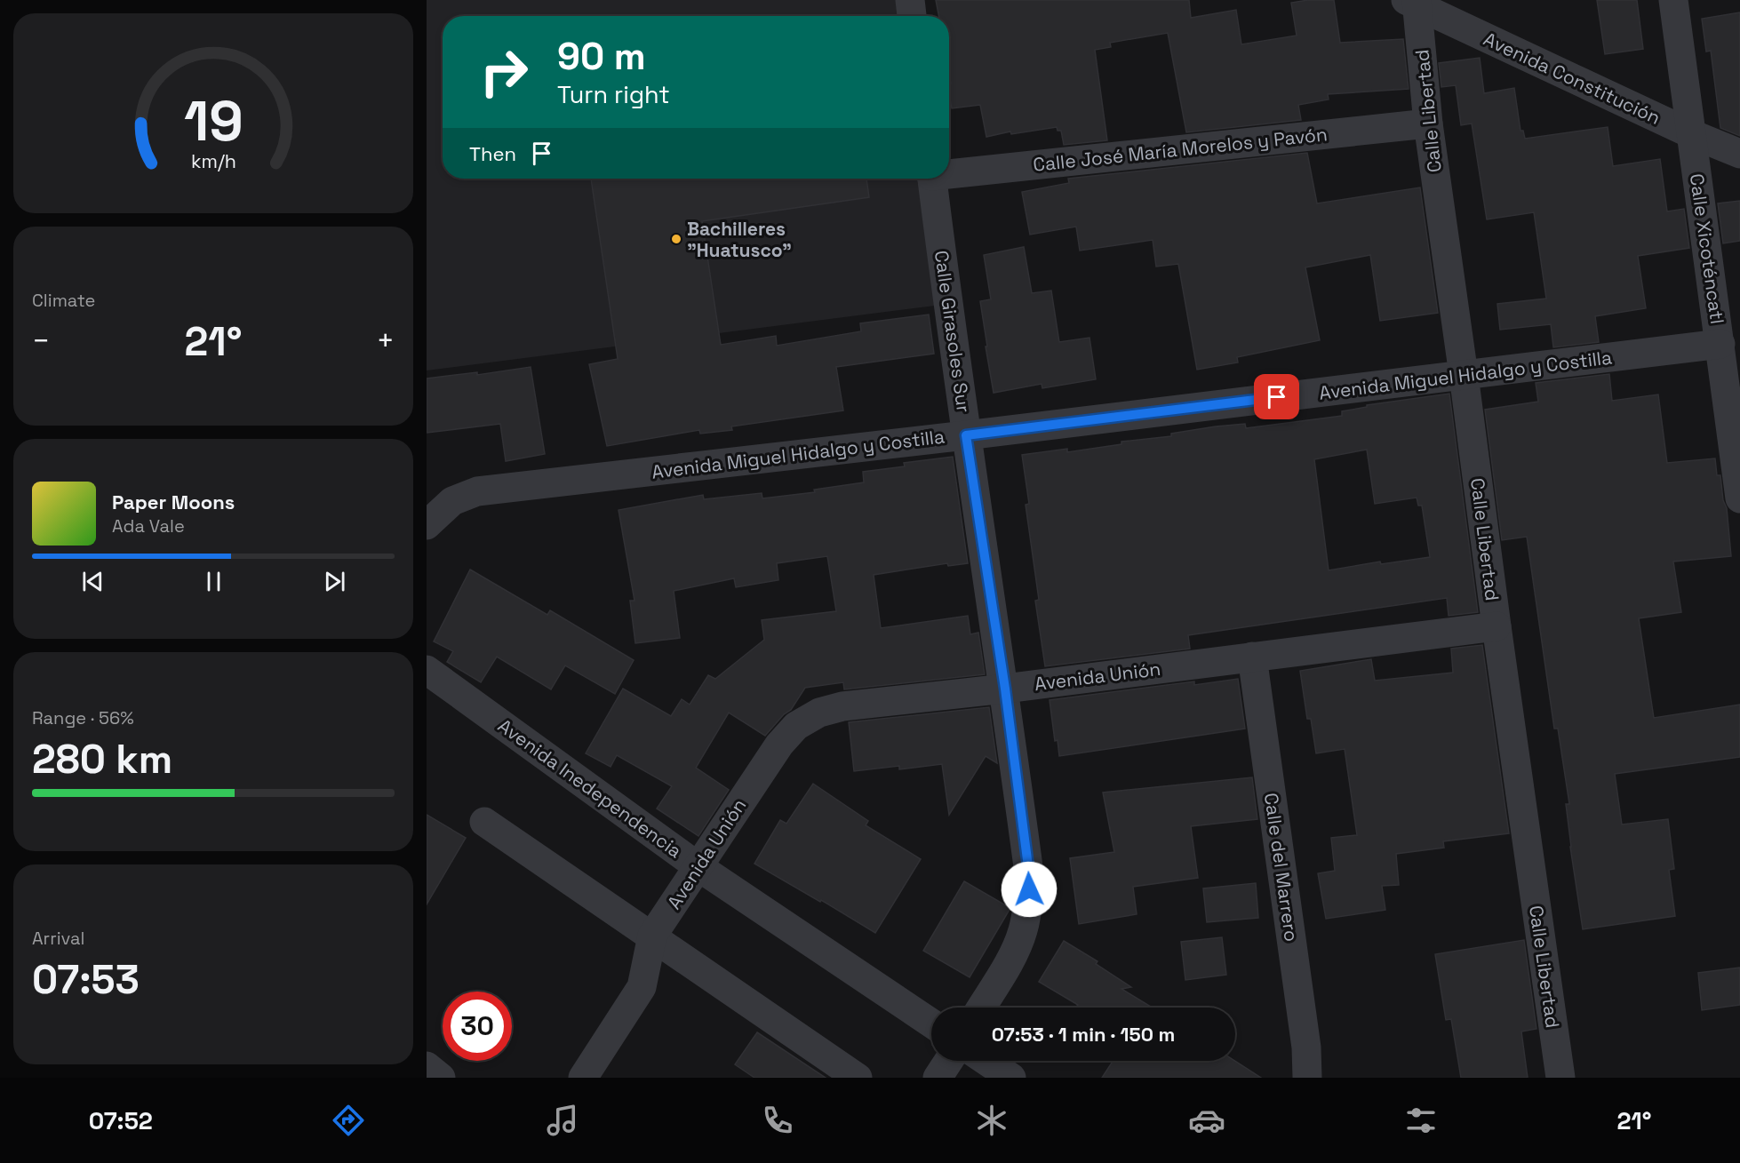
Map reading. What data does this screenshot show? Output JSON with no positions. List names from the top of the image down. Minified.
{"streets":{"street":["Avenida Constitución","Calle Libertad","Calle José María Morelos y Pavón","Calle Xicoténcatl","Calle Girasoles Sur","Avenida Miguel Hidalgo y Costilla","Avenida Unión","Avenida Inedependencia","Calle del Marrero"]},"crossings":[["Avenida Constitución","Calle Libertad"],["Avenida Constitución","Calle Xicoténcatl"],["Calle Libertad","Calle José María Morelos y Pavón"],["Calle Libertad","Avenida Miguel Hidalgo y Costilla"],["Calle Libertad","Avenida Unión"],["Calle Xicoténcatl","Avenida Miguel Hidalgo y Costilla"],["Calle Girasoles Sur","Avenida Miguel Hidalgo y Costilla"],["Calle Girasoles Sur","Avenida Unión"],["Avenida Unión","Avenida Inedependencia"],["Avenida Unión","Calle del Marrero"]],"places":["Bachilleres \"Huatusco\""],"page":{"turn":["90 m","Turn right"],"then":"Then","tile":["Climate",["Range · 56%","280 km"],["Arrival","07:53"]],"heat":["−","21°","+"],"song":["Paper Moons","Ada Vale"],"limit":"30","trip":"07:53 · 1 min · 150 m","tabs":["07:52","21°"],"gauge":["19","km/h"]}}
